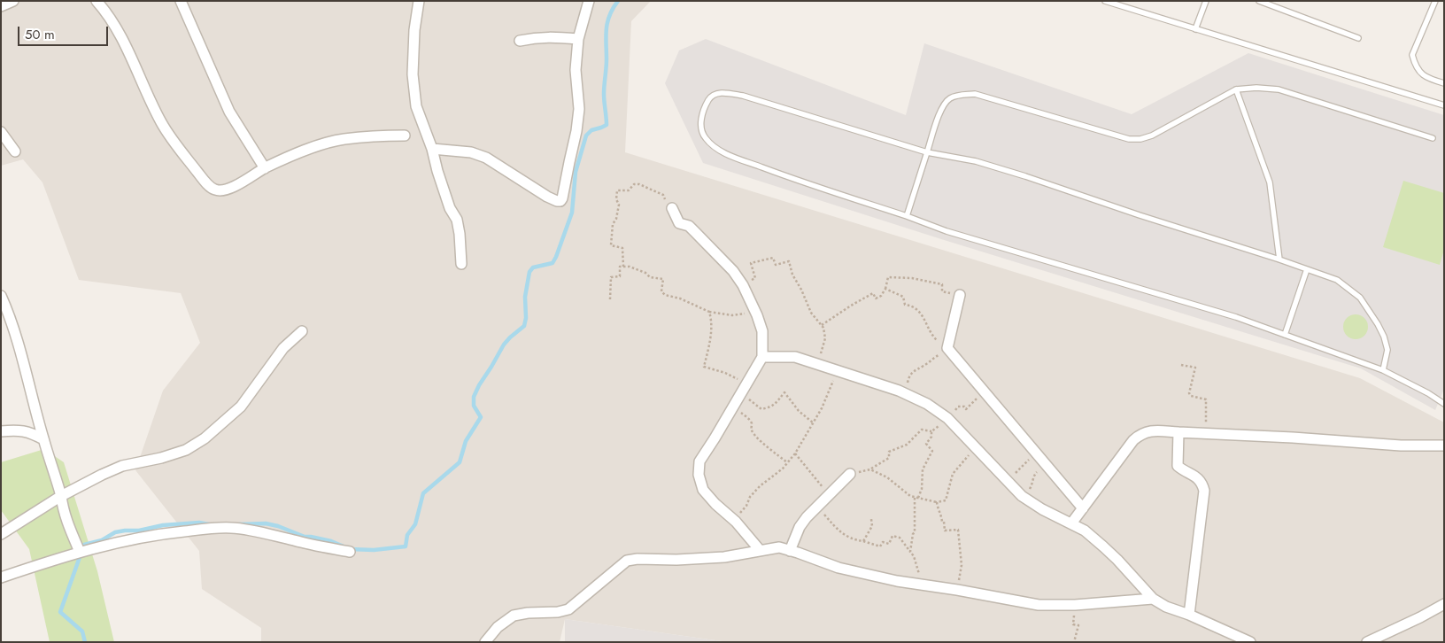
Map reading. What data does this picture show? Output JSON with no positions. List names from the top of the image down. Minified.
{"scale_bar":"50 m"}
